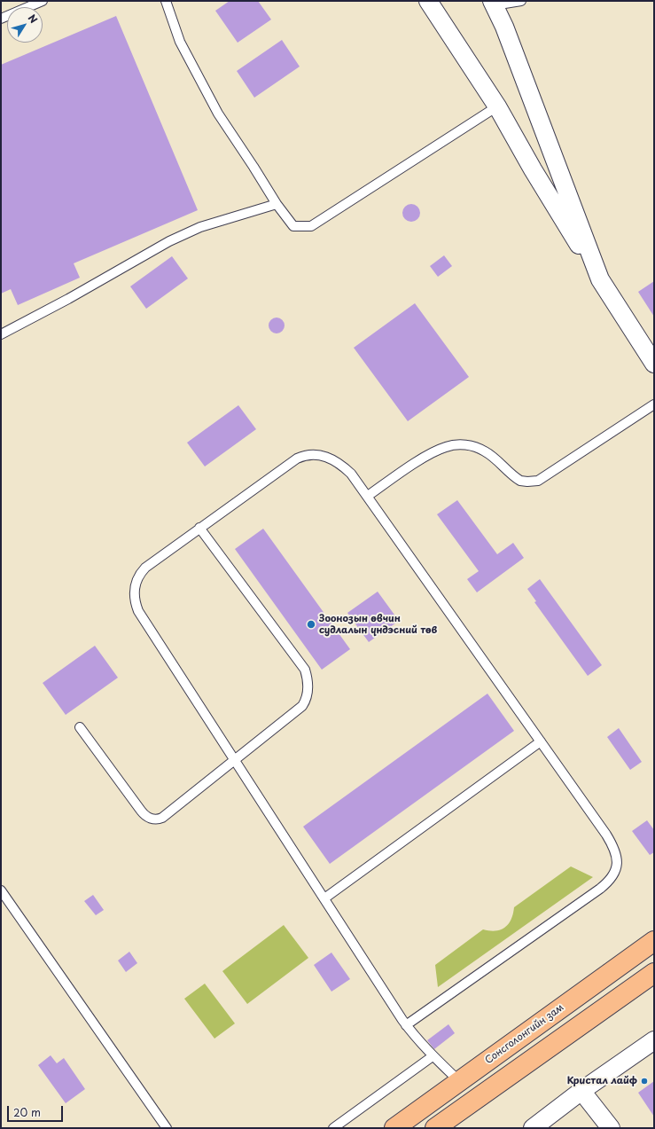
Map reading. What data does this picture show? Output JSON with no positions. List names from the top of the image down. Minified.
{"streets":{"main road":["Сонсголонгийн зам"]},"places":["Зоонозын өвчин судлалын үндэсний төв","Кристал лайф"],"scale_bar":"20 m","north":"top right"}
